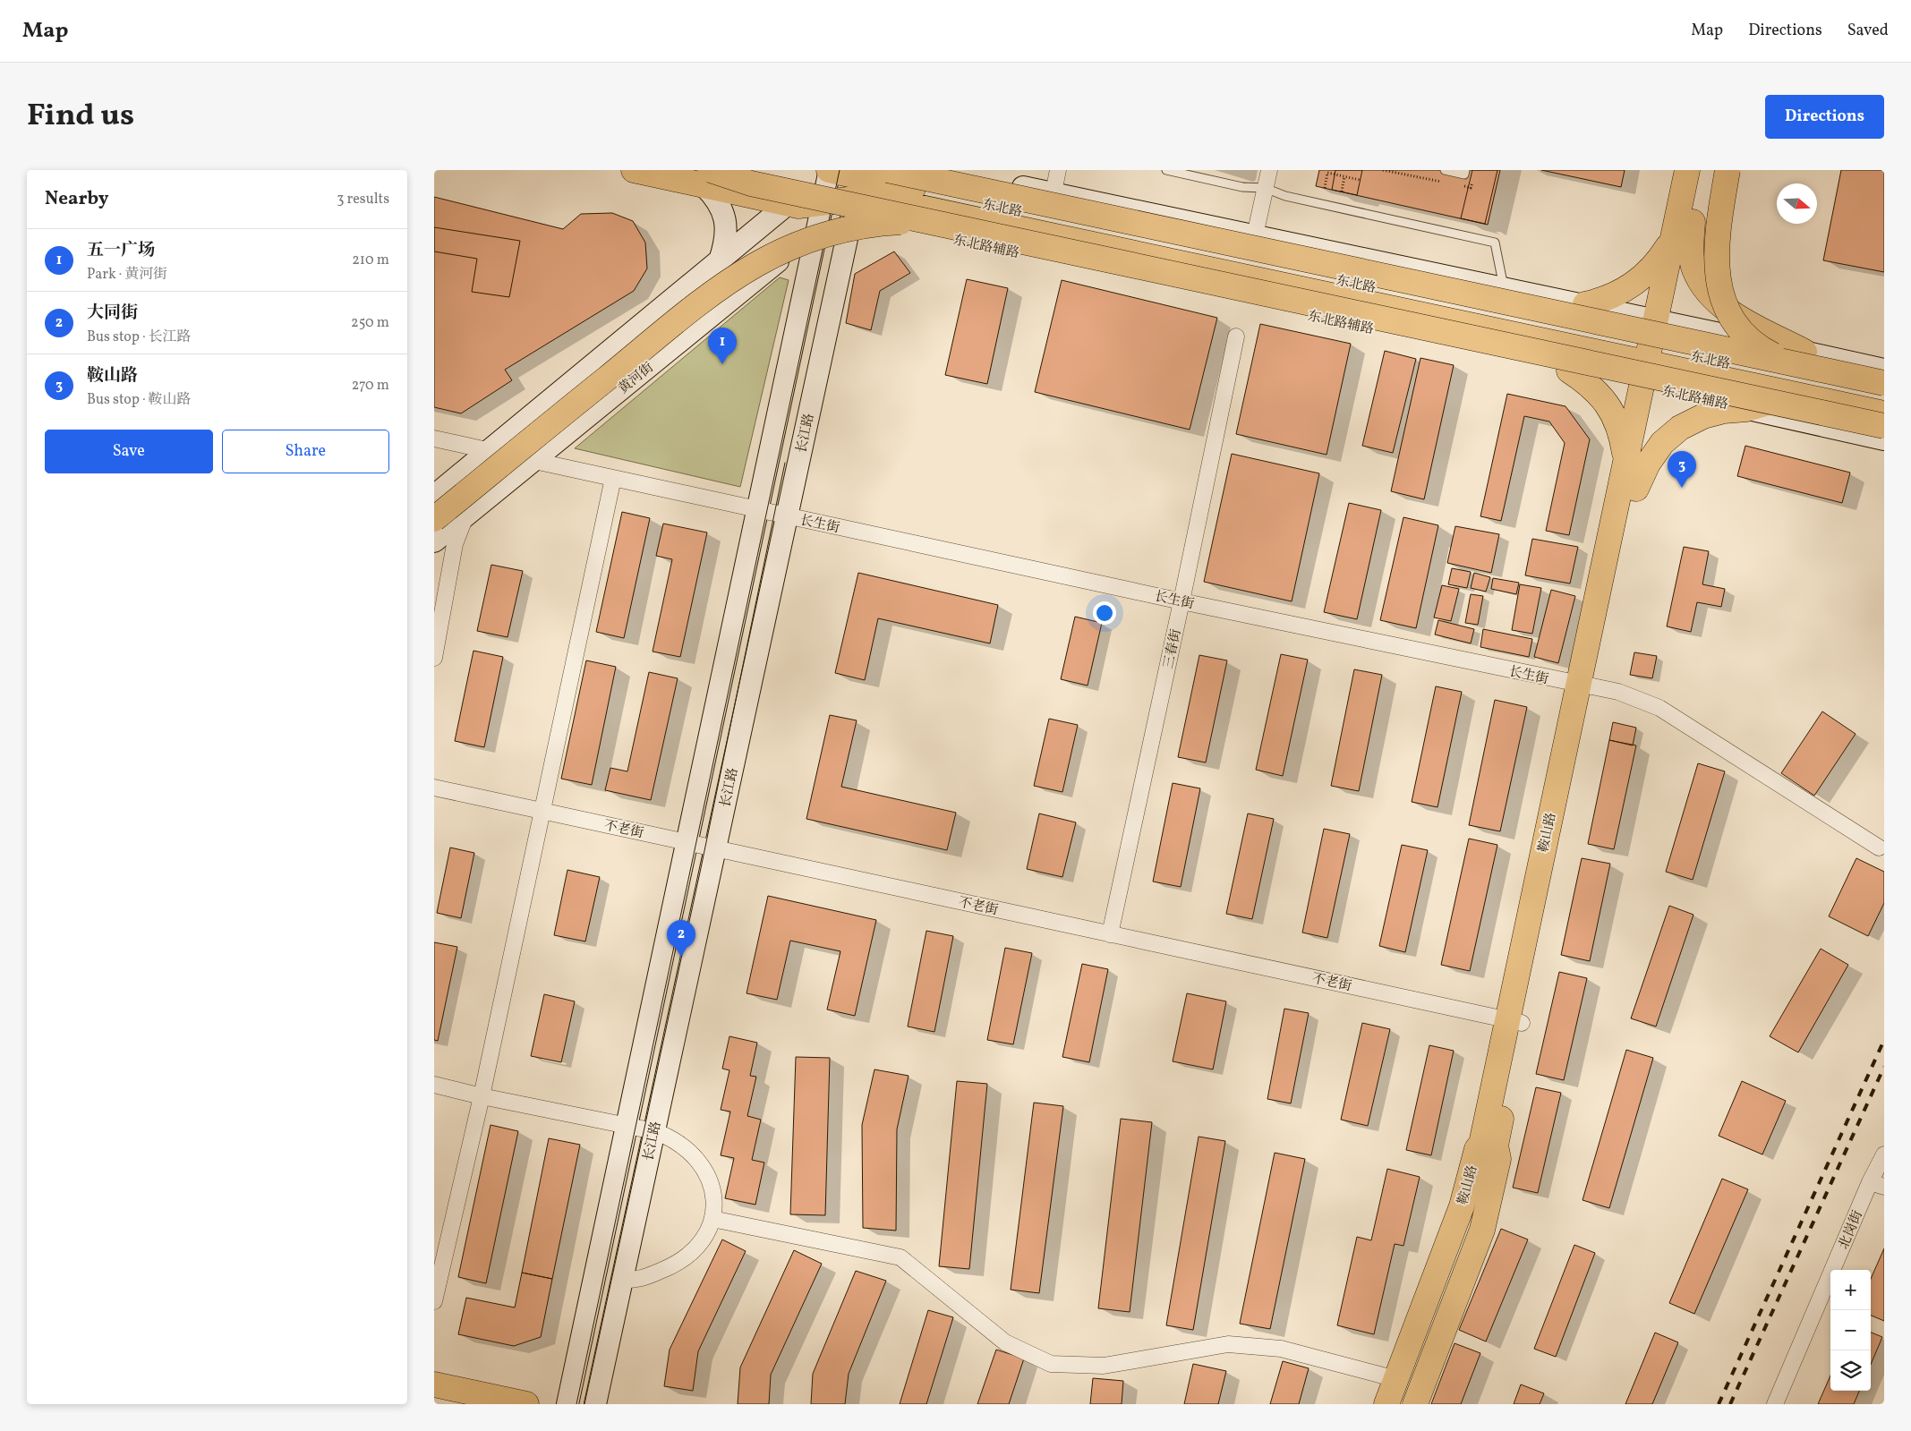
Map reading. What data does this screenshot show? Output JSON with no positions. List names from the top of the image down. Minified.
{"streets":{"main road":["东北路","东北路辅路","黄河街","长江路","鞍山路"],"street":["长生街","三春街","不老街","北岗街"]},"crossings":[["东北路","东北路辅路"],["东北路","黄河街"],["东北路","长江路"],["东北路","鞍山路"],["东北路辅路","黄河街"],["东北路辅路","长江路"],["东北路辅路","鞍山路"],["黄河街","长江路"],["黄河街","长生街"],["长江路","长生街"],["长江路","不老街"],["长生街","三春街"],["长生街","鞍山路"],["三春街","不老街"],["不老街","鞍山路"]],"north":"right","page":{"header":"Map","nav":["Map","Directions","Saved"],"title":"Find us","buttons":["Directions",["Save","Share"]],"heading":["Nearby","3 results"],"list":[{"mark":"1","name":"五一广场","note":"Park · 黄河街","value":"210 m"},{"mark":"2","name":"大同街","note":"Bus stop · 长江路","value":"250 m"},{"mark":"3","name":"鞍山路","note":"Bus stop · 鞍山路","value":"270 m"}],"pins":["1","3","2"],"map_buttons":["+","−"]}}
